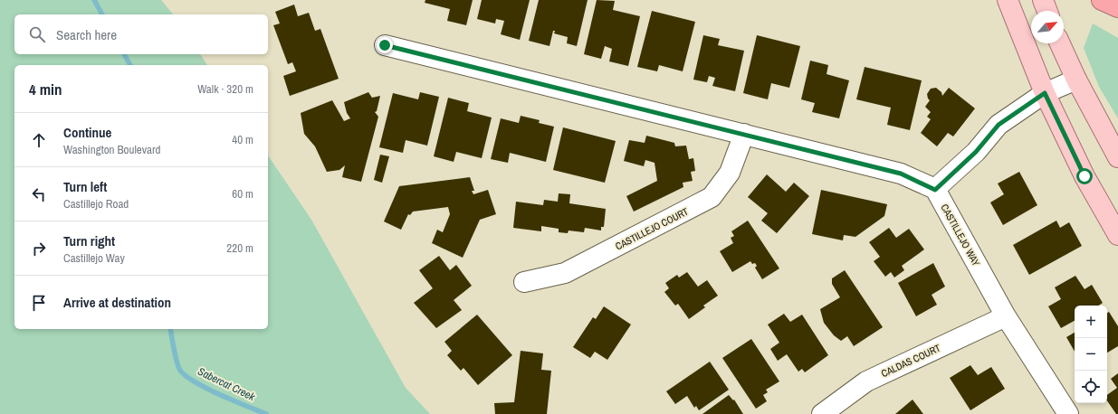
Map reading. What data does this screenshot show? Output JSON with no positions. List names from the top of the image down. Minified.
{"streets":{"street":["CASTILLEJO COURT","CASTILLEJO WAY","CALDAS COURT"]},"crossings":[["CASTILLEJO WAY","CALDAS COURT"]],"water":["Sabercat Creek"],"north":"top right","page":{"search":"Search here","heading":["4 min","Walk · 320 m"],"list":[["Continue","Washington Boulevard","40 m"],["Turn left","Castillejo Road","60 m"],["Turn right","Castillejo Way","220 m"],"Arrive at destination"],"map_buttons":["+","−"]}}
